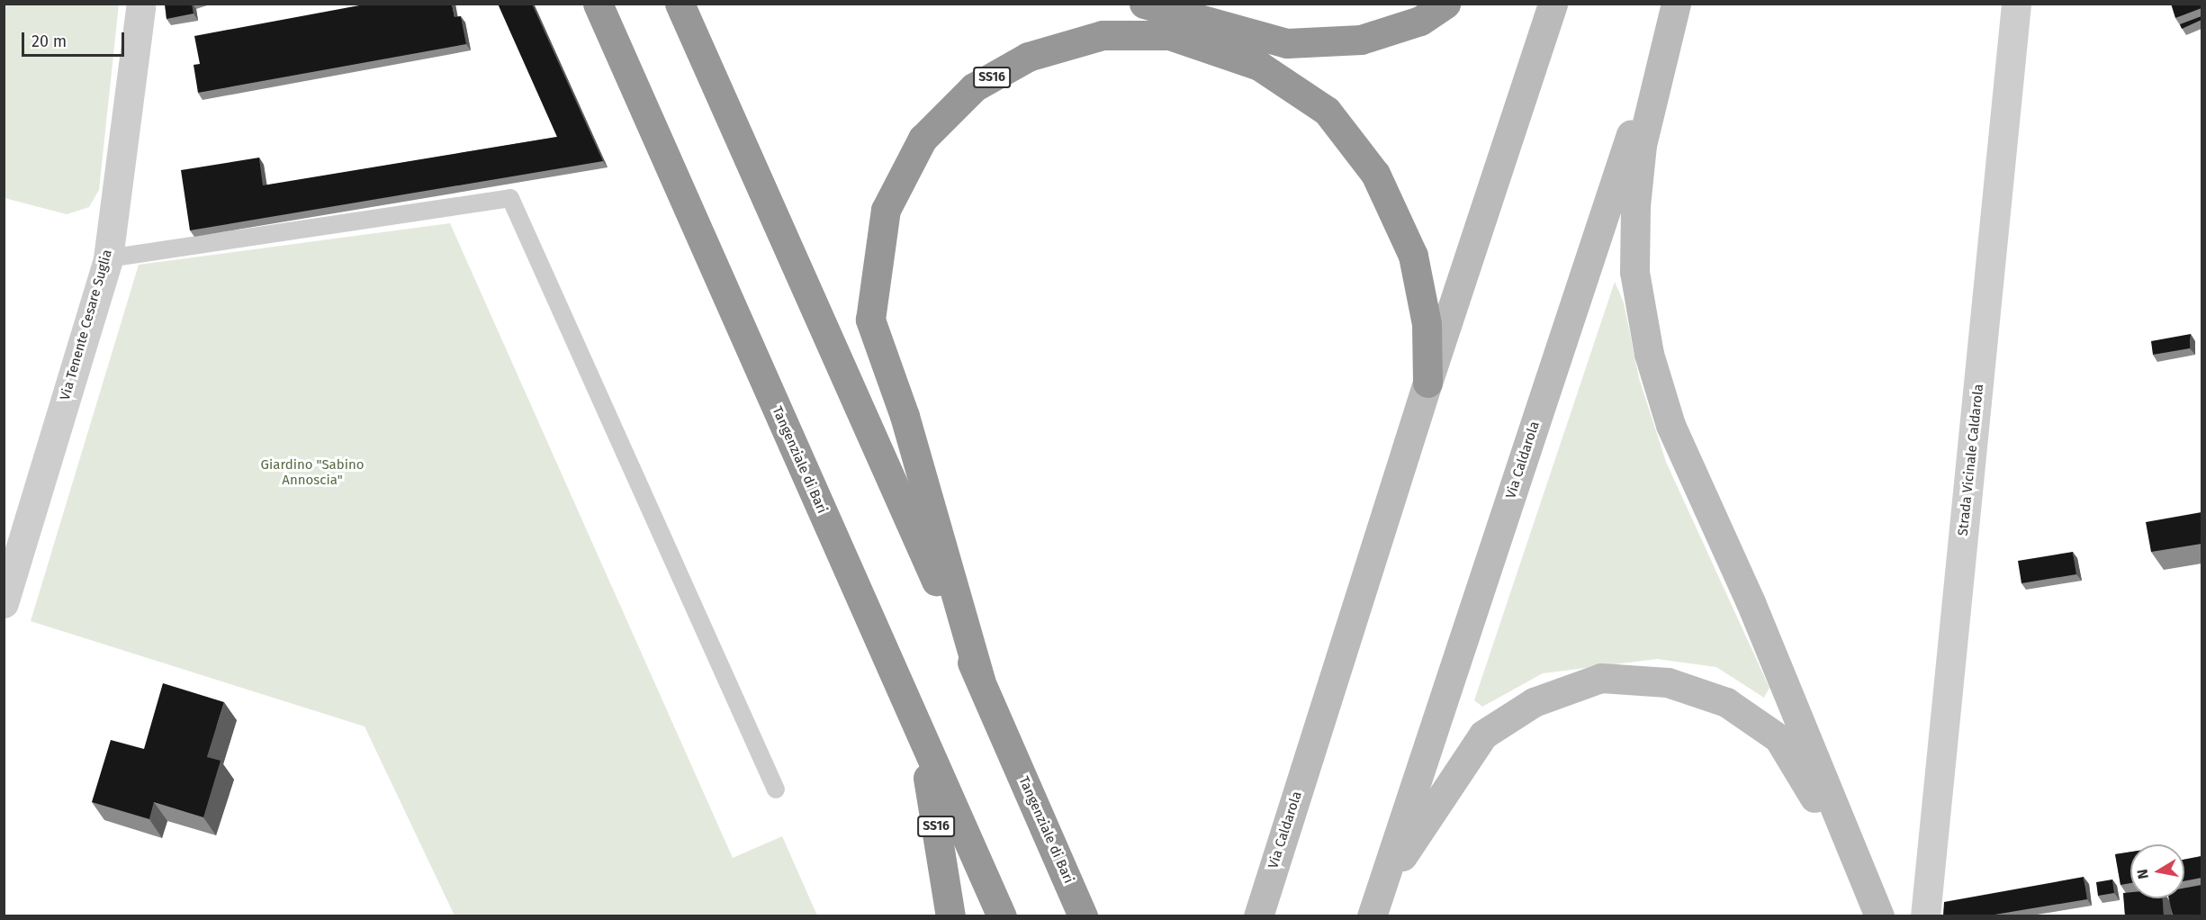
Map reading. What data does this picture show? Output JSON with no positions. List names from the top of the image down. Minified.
{"streets":{"highway":["SS16","Tangenziale di Bari"],"street":["Via Tenente Cesare Suglia","Via Caldarola","Strada Vicinale Caldarola"]},"crossings":[["SS16","Tangenziale di Bari"],["SS16","Via Caldarola"]],"parks":["Giardino \"Sabino Annoscia\""],"scale_bar":"20 m","north":"left"}
